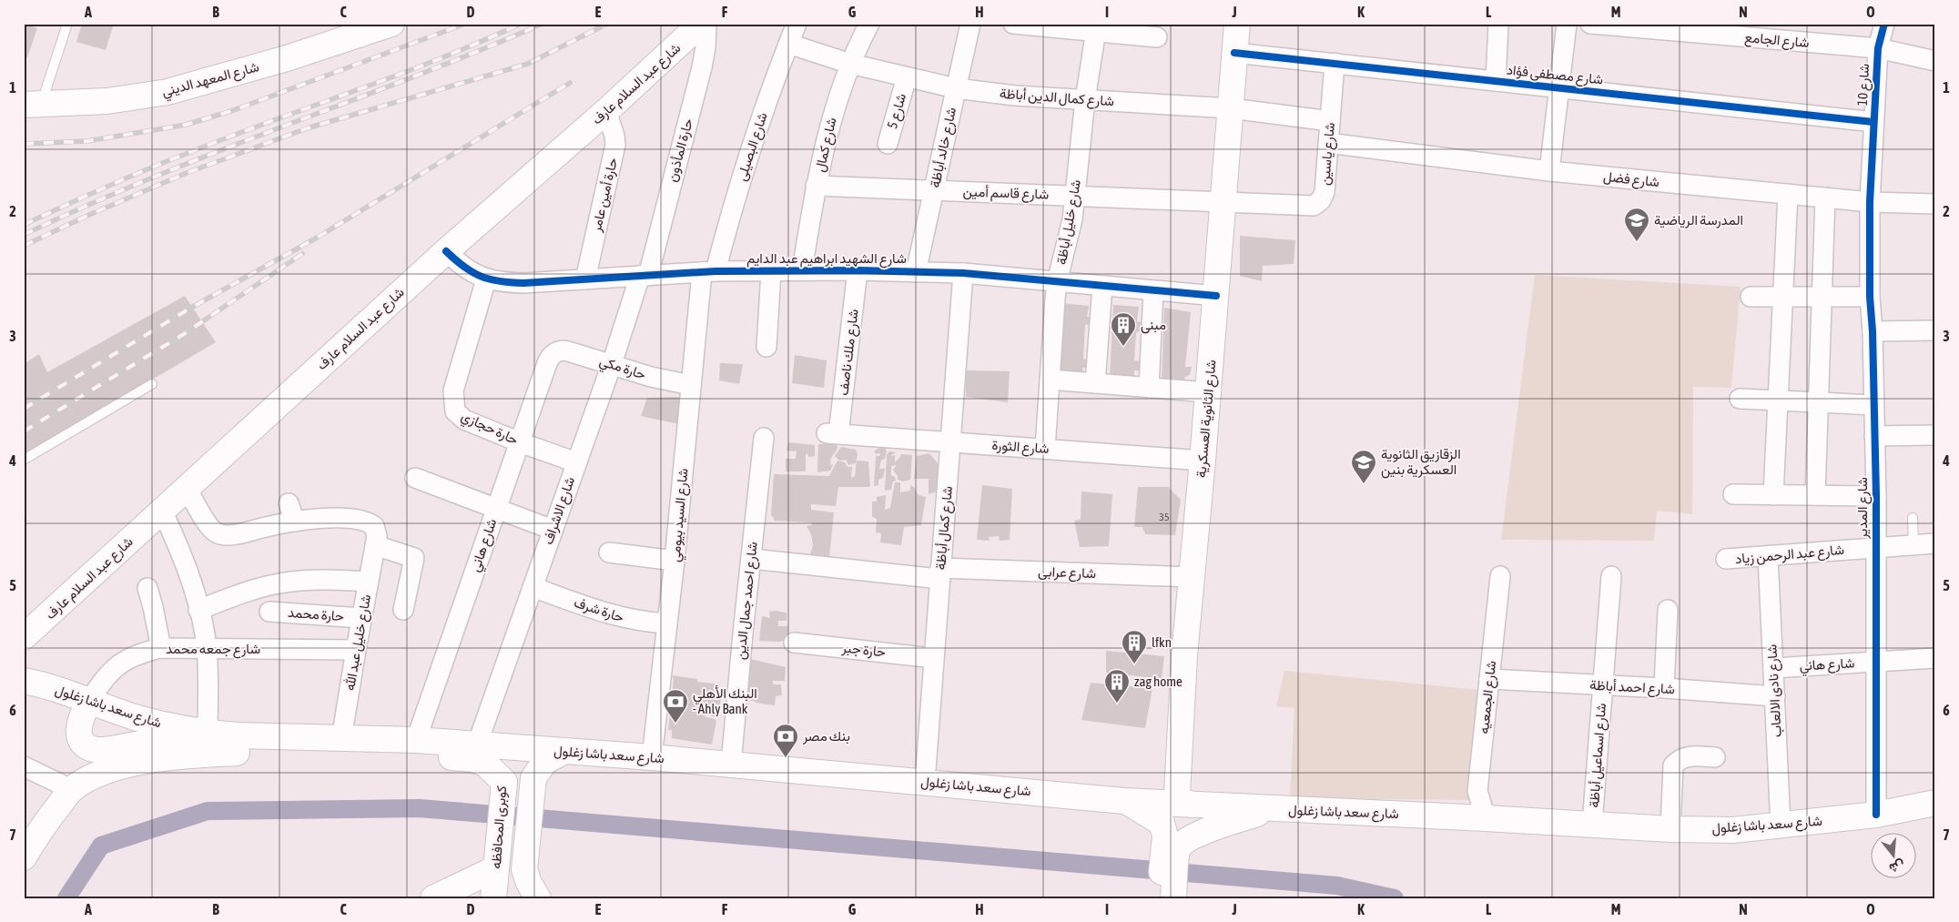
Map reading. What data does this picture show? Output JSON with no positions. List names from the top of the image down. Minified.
{"streets":{"main road":["شارع المعهد الديني","شارع عبد السلام عارف","شارع الثانوية العسكرية","شارع سعد باشا زغلول","كوبرى المحافظه"],"street":["شارع الجامع","شارع مصطفى فؤاد","شارع 10","شارع كمال الدين أباظة","شارع 5","شارع كمال","شارع البصيلى","شارع خالد أباظة","حارة المأذون","شارع ياسين","شارع فضل","شارع قاسم أمين","حارة أمين عامر","شارع خليل أباظة","شارع الشهيد ابراهيم عبد الدايم","شارع ملك ناصف","حارة مكي","حارة حجازي","شارع الثورة","شارع المدير","شارع الاشراف","شارع السيد بيومي","شارع كمال أباظة","شارع هاني","شارع عبد الرحمن زياد","شارع عرابى","شارع احمد جمال الدين","حارة شرف","حارة محمد","شارع خليل عبد الله","شارع جمعه محمد","حارة جبر","شارع احمد أباظة","شارع نادى الالعاب","شارع الجمعيه","شارع اسماعيل أباظة"]},"crossings":[["شارع الجامع","شارع 10"],["شارع مصطفى فؤاد","شارع 10"],["شارع مصطفى فؤاد","شارع ياسين"],["شارع مصطفى فؤاد","شارع الثانوية العسكرية"],["شارع عبد السلام عارف","حارة أمين عامر"],["شارع عبد السلام عارف","شارع الشهيد ابراهيم عبد الدايم"],["شارع 10","شارع فضل"],["شارع 10","شارع المدير"],["شارع كمال الدين أباظة","شارع 5"],["شارع كمال الدين أباظة","شارع كمال"],["شارع كمال الدين أباظة","شارع البصيلى"],["شارع كمال الدين أباظة","شارع خالد أباظة"],["شارع كمال الدين أباظة","شارع ياسين"],["شارع كمال الدين أباظة","شارع خليل أباظة"],["شارع كمال الدين أباظة","شارع الثانوية العسكرية"],["شارع كمال","شارع قاسم أمين"],["شارع كمال","شارع الشهيد ابراهيم عبد الدايم"],["شارع البصيلى","شارع الشهيد ابراهيم عبد الدايم"],["شارع البصيلى","شارع السيد بيومي"],["شارع خالد أباظة","شارع قاسم أمين"],["شارع خالد أباظة","شارع الشهيد ابراهيم عبد الدايم"],["حارة المأذون","شارع الشهيد ابراهيم عبد الدايم"],["حارة المأذون","شارع الاشراف"],["شارع ياسين","شارع فضل"],["شارع ياسين","شارع قاسم أمين"],["شارع ياسين","شارع الثانوية العسكرية"],["شارع فضل","شارع المدير"],["شارع قاسم أمين","شارع خليل أباظة"],["شارع قاسم أمين","شارع الثانوية العسكرية"],["حارة أمين عامر","شارع الشهيد ابراهيم عبد الدايم"],["شارع خليل أباظة","شارع الشهيد ابراهيم عبد الدايم"],["شارع خليل أباظة","شارع الثورة"],["شارع الشهيد ابراهيم عبد الدايم","شارع ملك ناصف"],["شارع الشهيد ابراهيم عبد الدايم","شارع الثانوية العسكرية"],["شارع الشهيد ابراهيم عبد الدايم","حارة حجازي"],["شارع الشهيد ابراهيم عبد الدايم","شارع الاشراف"],["شارع الشهيد ابراهيم عبد الدايم","شارع السيد بيومي"],["شارع الشهيد ابراهيم عبد الدايم","شارع كمال أباظة"],["شارع ملك ناصف","شارع الثورة"],["حارة مكي","شارع الاشراف"],["حارة مكي","شارع السيد بيومي"],["حارة مكي","شارع هاني"],["شارع الثانوية العسكرية","شارع الثورة"],["شارع الثانوية العسكرية","شارع عرابى"],["شارع الثانوية العسكرية","شارع سعد باشا زغلول"],["حارة حجازي","شارع الاشراف"],["حارة حجازي","شارع هاني"],["شارع الثورة","شارع كمال أباظة"],["شارع المدير","شارع هاني"],["شارع المدير","شارع عبد الرحمن زياد"],["شارع المدير","شارع سعد باشا زغلول"],["شارع الاشراف","حارة شرف"],["شارع الاشراف","شارع سعد باشا زغلول"],["شارع الاشراف","كوبرى المحافظه"],["شارع السيد بيومي","حارة شرف"],["شارع السيد بيومي","شارع سعد باشا زغلول"],["شارع كمال أباظة","شارع عرابى"],["شارع كمال أباظة","حارة جبر"],["شارع كمال أباظة","شارع سعد باشا زغلول"],["شارع هاني","شارع نادى الالعاب"],["شارع هاني","شارع سعد باشا زغلول"],["شارع عبد الرحمن زياد","شارع نادى الالعاب"],["شارع عرابى","شارع احمد جمال الدين"],["شارع احمد جمال الدين","شارع سعد باشا زغلول"],["حارة محمد","شارع خليل عبد الله"],["شارع خليل عبد الله","شارع جمعه محمد"],["شارع خليل عبد الله","شارع سعد باشا زغلول"],["شارع جمعه محمد","شارع سعد باشا زغلول"],["شارع احمد أباظة","شارع نادى الالعاب"],["شارع احمد أباظة","شارع الجمعيه"],["شارع احمد أباظة","شارع اسماعيل أباظة"],["شارع نادى الالعاب","شارع سعد باشا زغلول"],["شارع الجمعيه","شارع سعد باشا زغلول"],["شارع سعد باشا زغلول","شارع اسماعيل أباظة"],["شارع سعد باشا زغلول","كوبرى المحافظه"]],"places":{"school or university":["المدرسة الرياضية","الزقازيق الثانوية العسكرية بنين"],"building":["مبنى","lfkn","zag home"],"bank":["البنك الأهلي - Ahly Bank","بنك مصر"]},"house_numbers":["35"],"north":"bottom","grid":{"columns":["A","B","C","D","E","F","G","H","I","J","K","L","M","N","O"],"rows":["1","2","3","4","5","6","7"]}}
